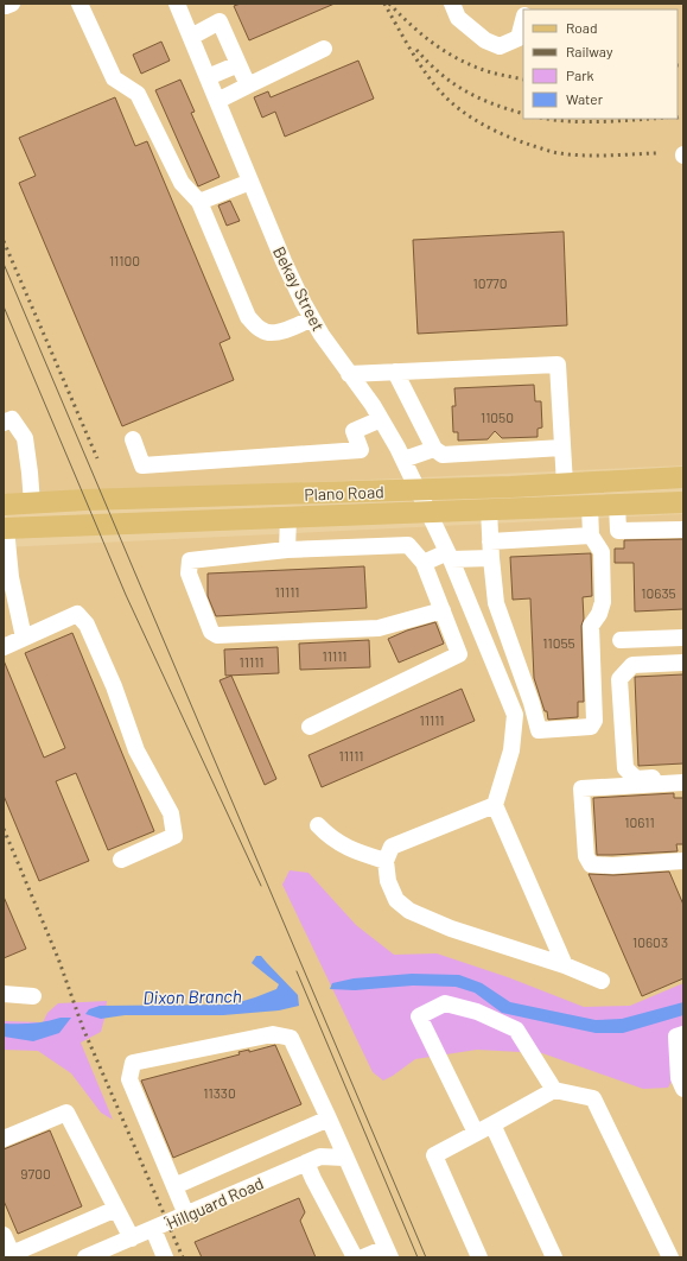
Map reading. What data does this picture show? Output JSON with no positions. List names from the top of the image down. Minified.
{"streets":{"main road":["Plano Road"],"street":["Bekay Street","Hillguard Road"]},"crossings":[["Bekay Street","Plano Road"]],"water":["Dixon Branch"],"house_numbers":["11100","10770","11050","11111","10635","11055","11111","11111","11111","11111","10611","10603","11330","9700"],"legend":["Road","Railway","Park","Water"]}
